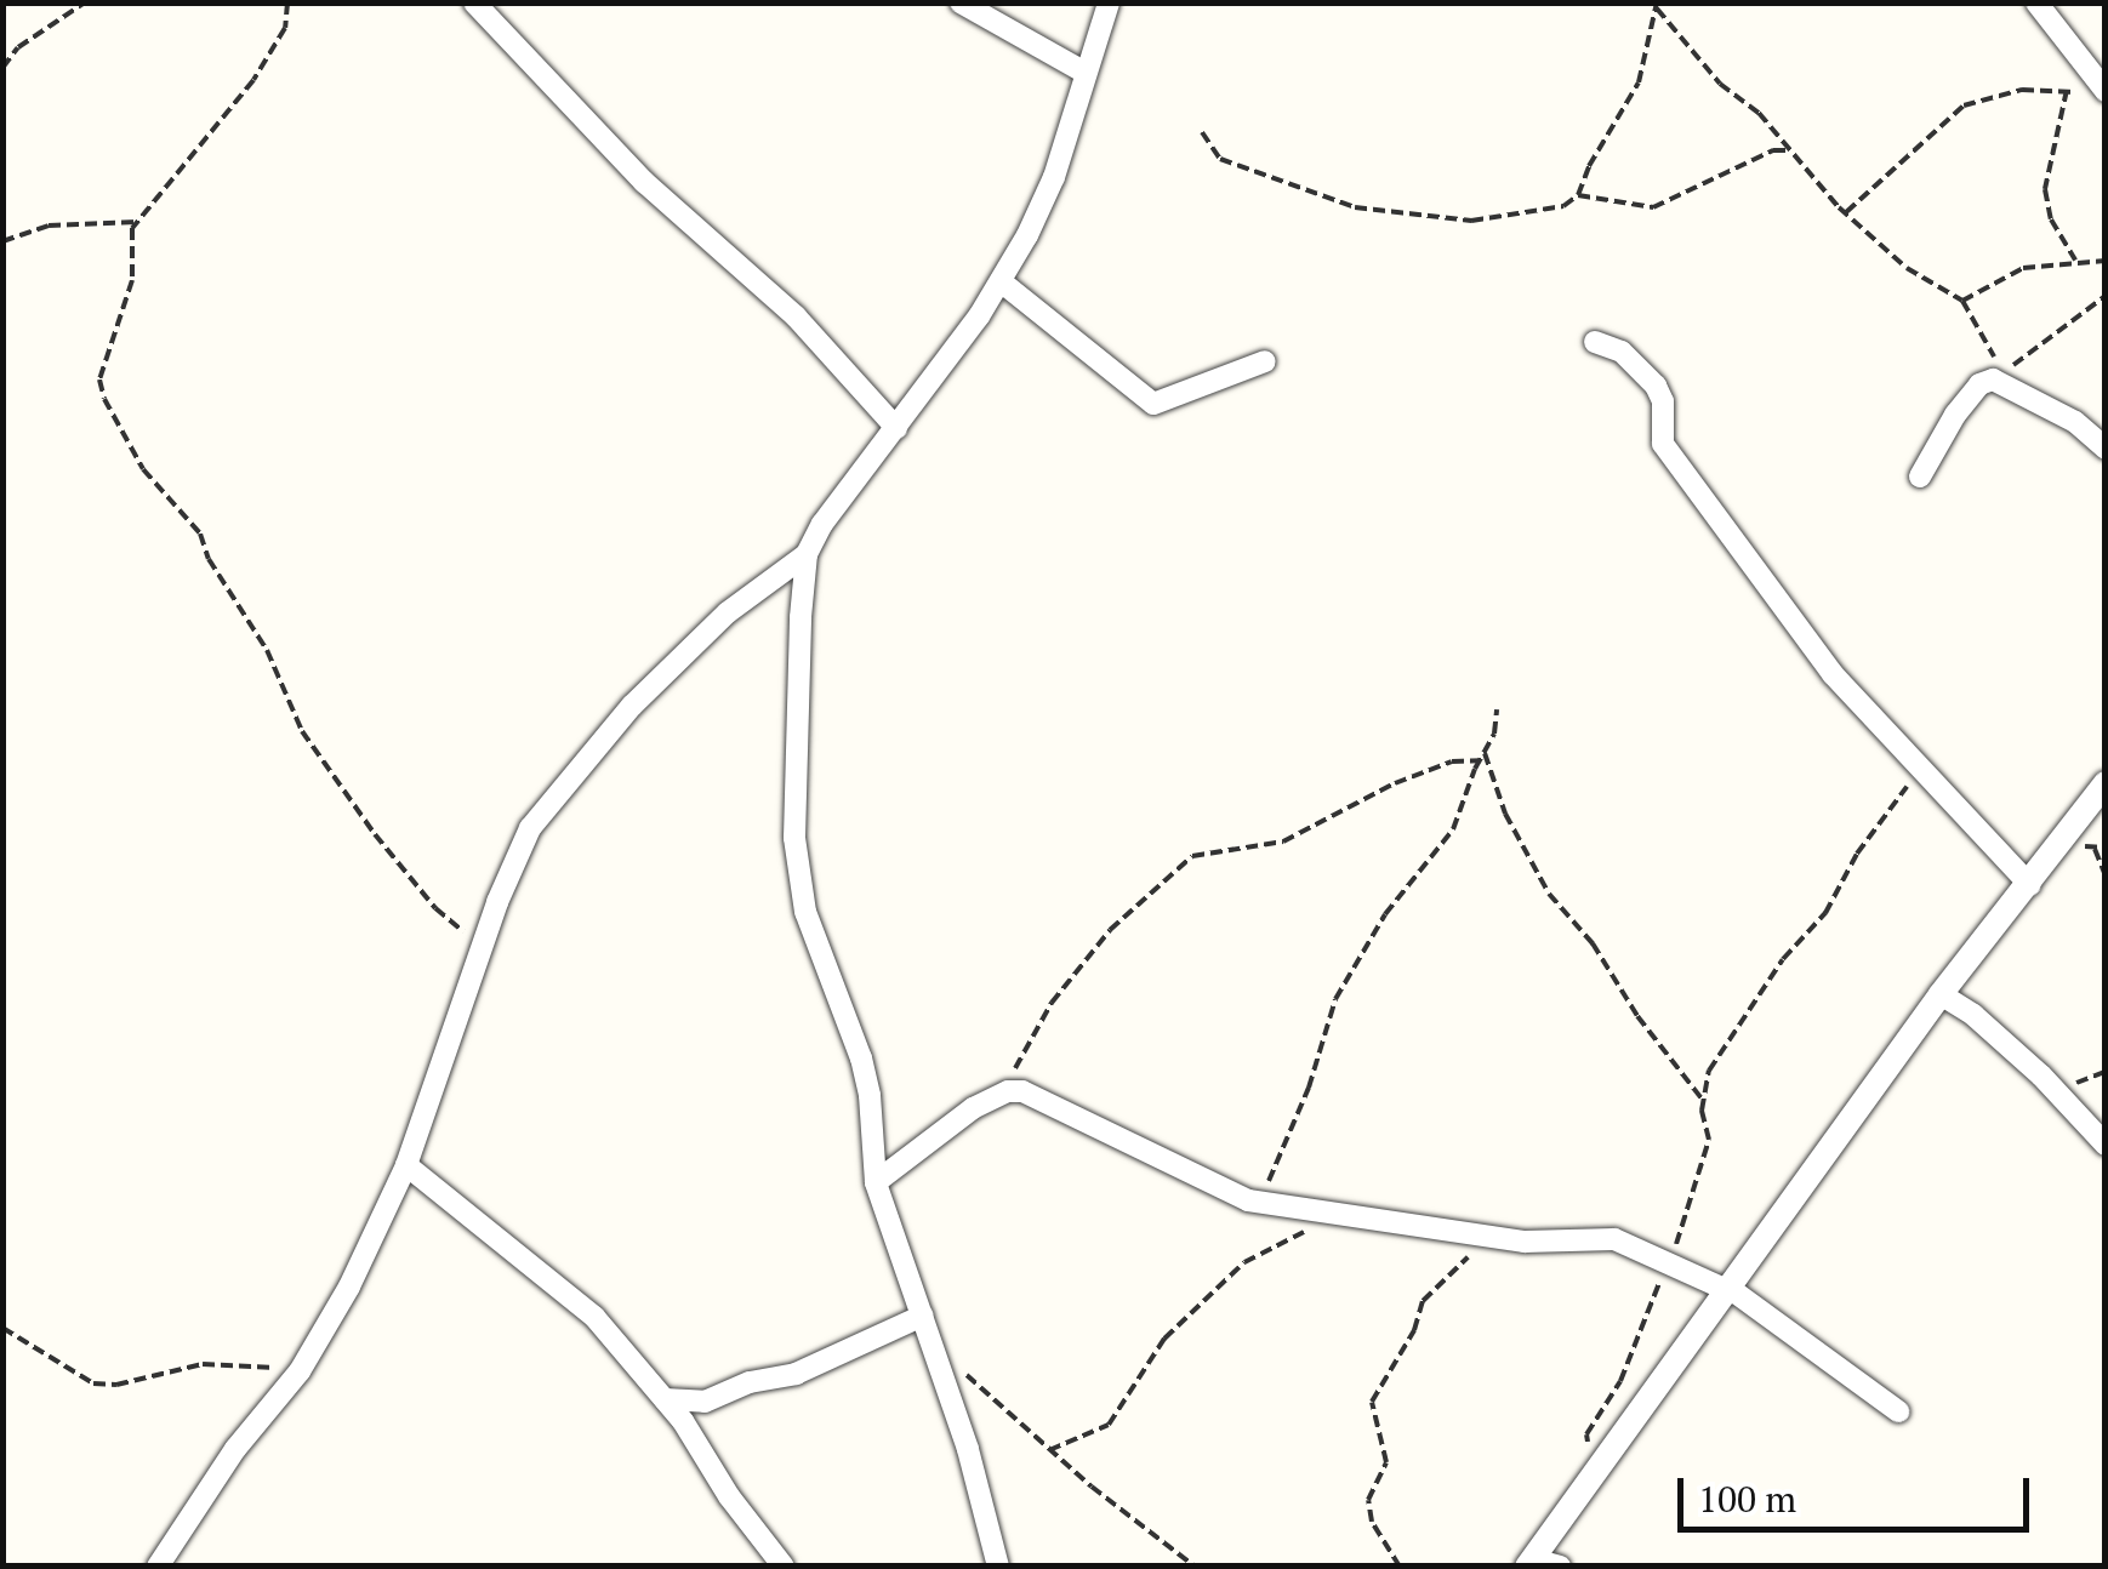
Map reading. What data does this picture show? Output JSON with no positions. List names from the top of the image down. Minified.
{"scale_bar":"100 m"}
